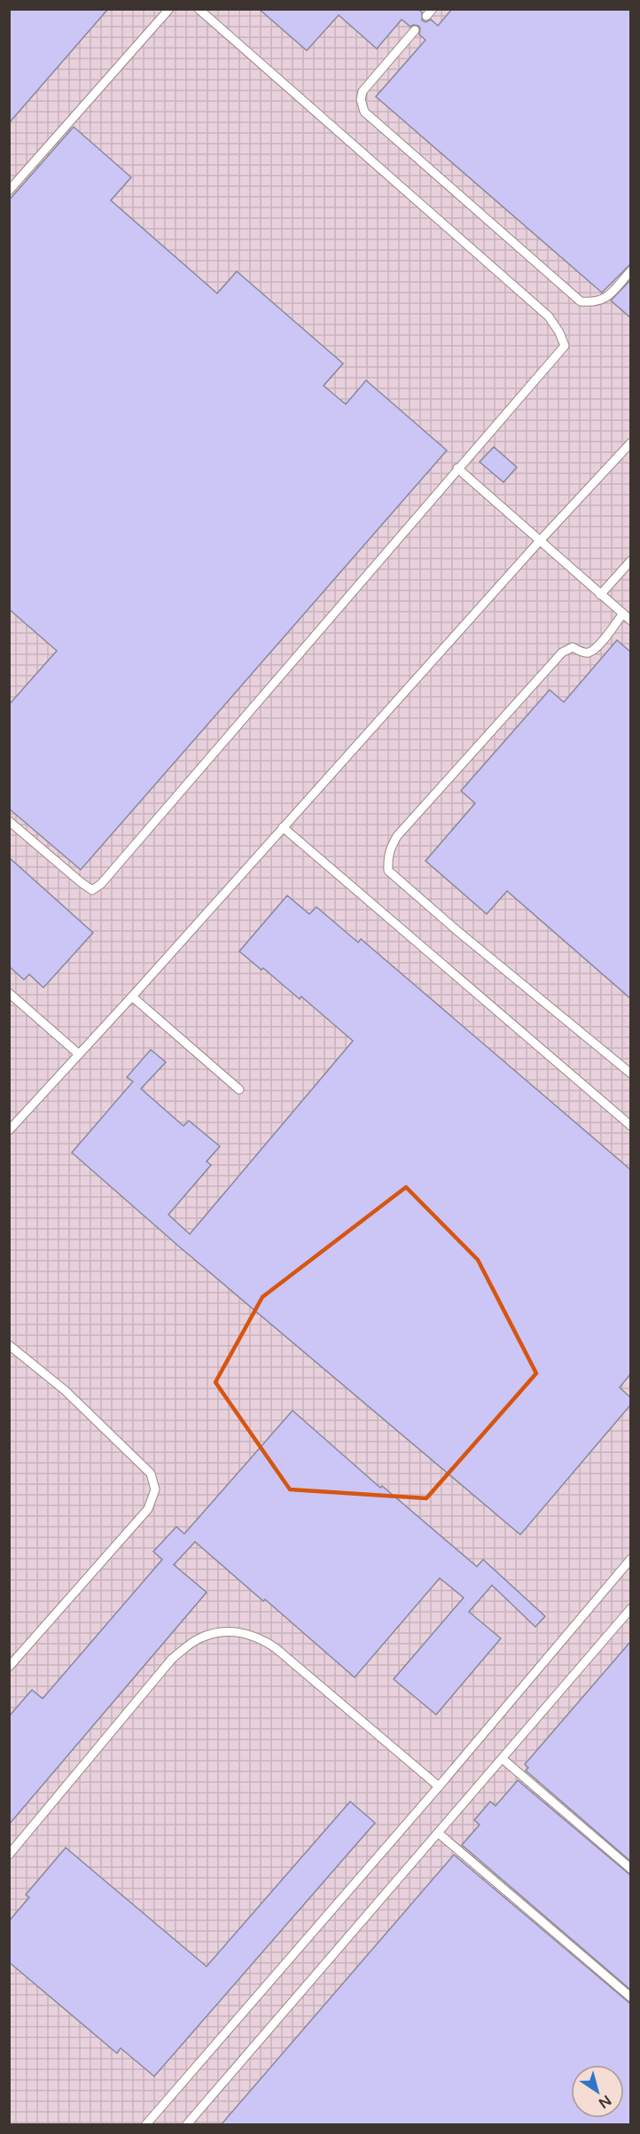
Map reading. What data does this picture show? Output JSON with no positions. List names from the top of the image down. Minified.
{"north":"bottom right"}
